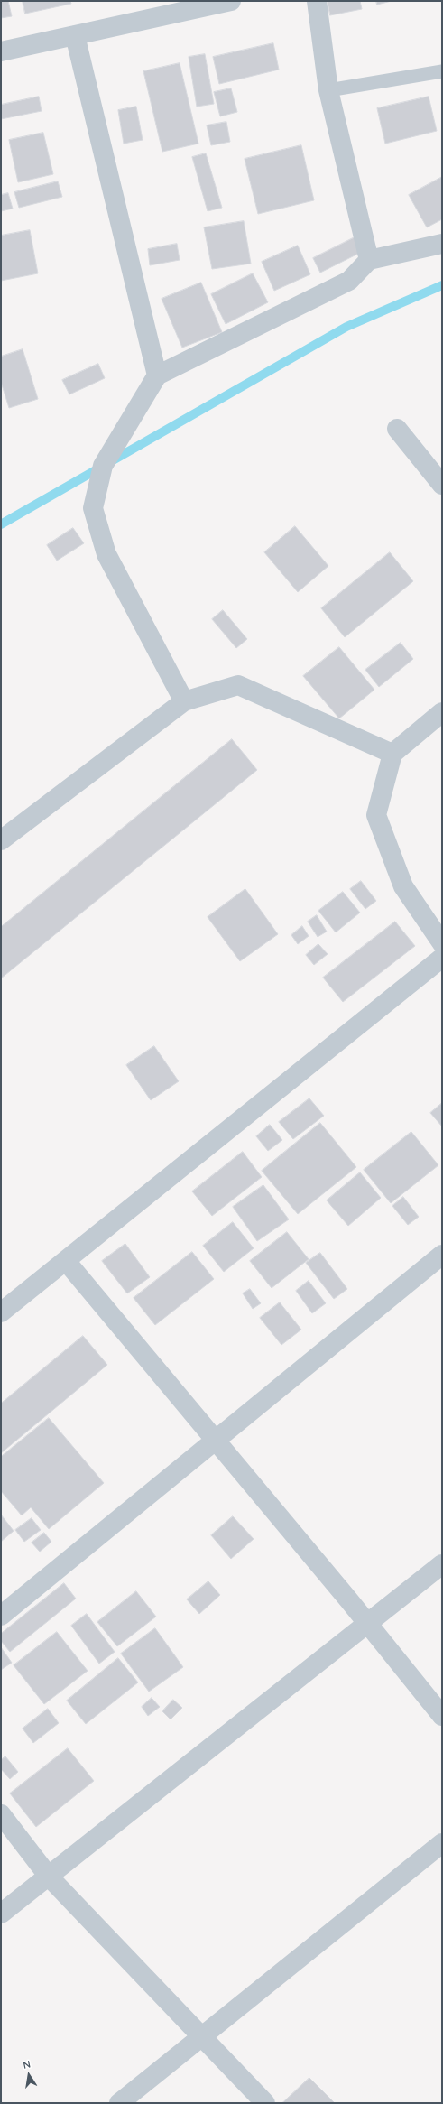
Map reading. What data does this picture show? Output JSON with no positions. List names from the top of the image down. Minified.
{"north":"top"}
